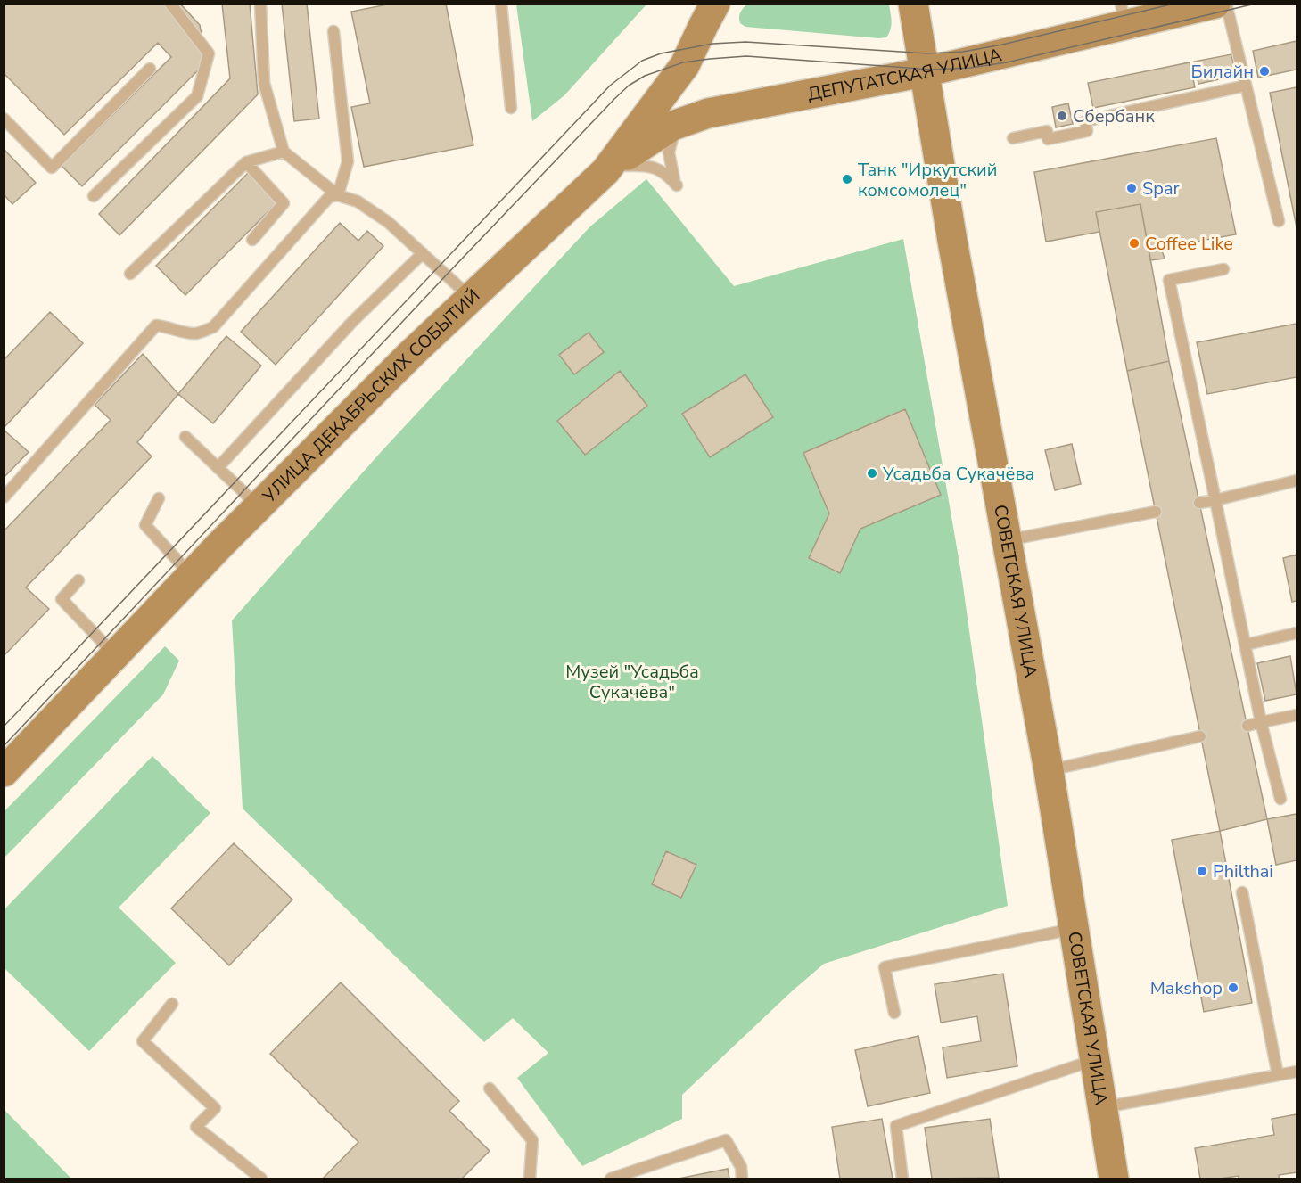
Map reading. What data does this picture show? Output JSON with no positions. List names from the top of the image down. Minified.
{"streets":{"main road":["ДЕПУТАТСКАЯ УЛИЦА","УЛИЦА ДЕКАБРЬСКИХ СОБЫТИЙ","СОВЕТСКАЯ УЛИЦА"]},"crossings":[["ДЕПУТАТСКАЯ УЛИЦА","УЛИЦА ДЕКАБРЬСКИХ СОБЫТИЙ"],["ДЕПУТАТСКАЯ УЛИЦА","СОВЕТСКАЯ УЛИЦА"]],"parks":["Музей \"Усадьба Сукачёва\""],"places":["Билайн","Сбербанк","Танк \"Иркутский комсомолец\"","Spar","Coffee Like","Усадьба Сукачёва","Philthai","Makshop"]}
